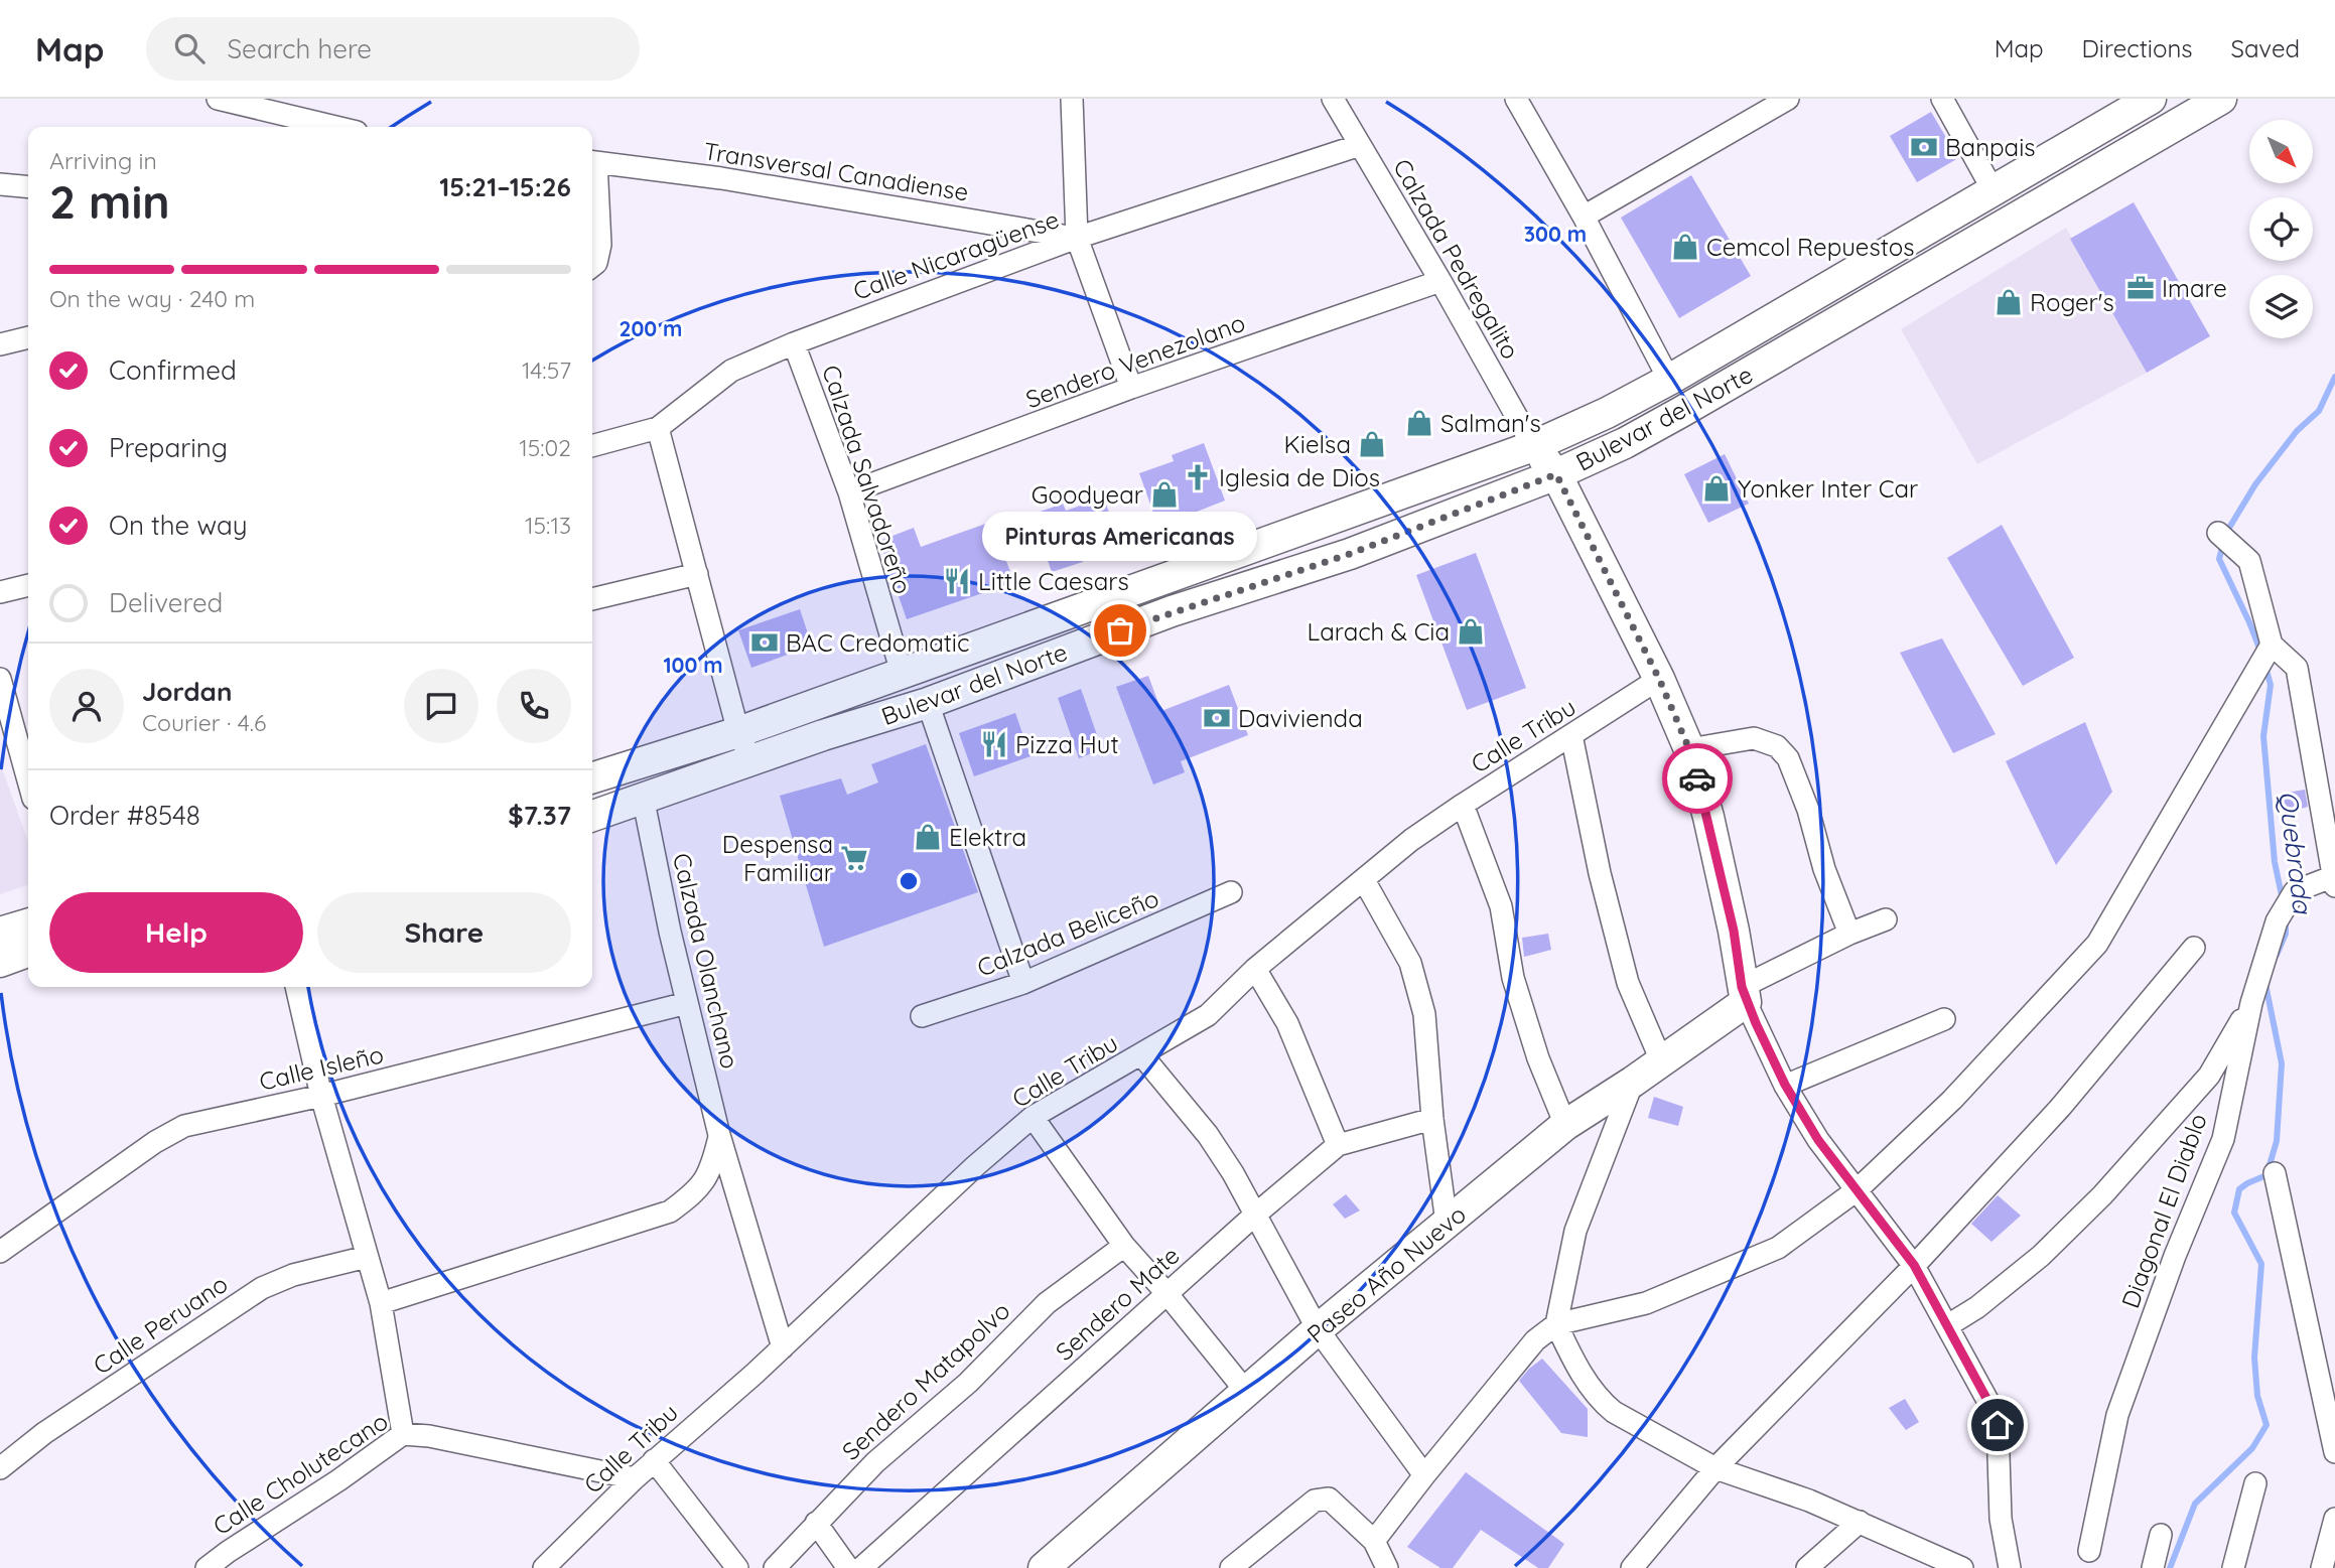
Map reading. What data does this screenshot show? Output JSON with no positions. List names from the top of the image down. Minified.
{"streets":{"main road":["Bulevar del Norte","Paseo Año Nuevo"],"street":["Transversal Canadiense","Calle Nicaragüense","Calzada Pedregalito","Sendero Venezolano","Calzada Salvadoreño","Calle Tribu","Calzada Beliceño","Calzada Olanchano","Calle Isleño","Diagonal El Diablo","Sendero Mate","Calle Peruano","Sendero Matapolvo","Calle Cholutecano"]},"crossings":[["Transversal Canadiense","Calle Nicaragüense"],["Calle Nicaragüense","Calzada Pedregalito"],["Calle Nicaragüense","Calzada Salvadoreño"],["Calzada Pedregalito","Sendero Venezolano"],["Calzada Pedregalito","Bulevar del Norte"],["Sendero Venezolano","Calzada Salvadoreño"],["Bulevar del Norte","Calzada Salvadoreño"],["Bulevar del Norte","Calzada Olanchano"],["Calle Tribu","Calzada Olanchano"],["Calle Tribu","Calle Cholutecano"],["Calzada Olanchano","Calle Isleño"]],"water":["Quebrada"],"places":{"bank":["Banpais","BAC Credomatic","Davivienda"],"shop":["Cemcol Repuestos","Roger's","Salman's","Kielsa","Yonker Inter Car","Goodyear","Larach & Cia","Elektra"],"office":["Imare"],"church":["Iglesia de Dios"],"restaurant":["Little Caesars","Pizza Hut"],"other":["Pinturas Americanas"],"supermarket":["Despensa Familiar"]},"north":"bottom right","page":{"header":"Map","search":"Search here","nav":["Map","Directions","Saved"],"heading":["2 min","Arriving in","15:21–15:26"],"panel":["Jordan","Courier · 4.6","Order #8548","$7.37"],"bar":"On the way · 240 m","list":[["Confirmed","14:57"],["Preparing","15:02"],["On the way","15:13"],"Delivered"],"bubble":"Pinturas Americanas","buttons":["Help","Share"]},"rings":["300 m","200 m","100 m"]}
